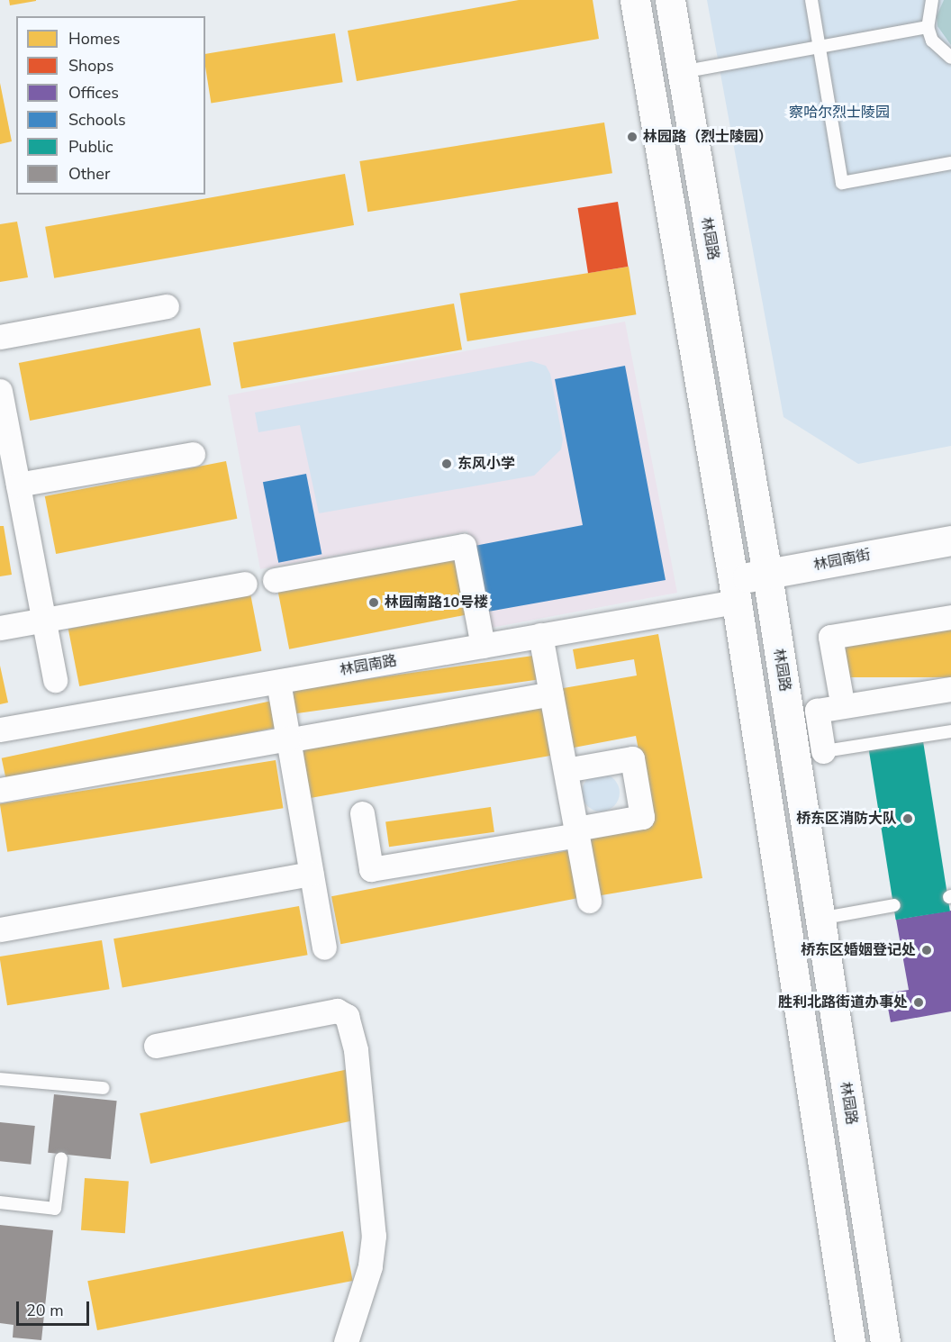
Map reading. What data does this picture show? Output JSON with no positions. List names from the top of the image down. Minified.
{"streets":{"main road":["林园路","林园南街"],"street":["林园南路"]},"crossings":[["林园路","林园南街"],["林园南街","林园南路"]],"parks":["察哈尔烈士陵园"],"places":["林园路（烈士陵园）","东风小学","林园南路10号楼","桥东区消防大队","桥东区婚姻登记处","胜利北路街道办事处"],"legend":["Homes","Shops","Offices","Schools","Public","Other"],"scale_bar":"20 m"}
